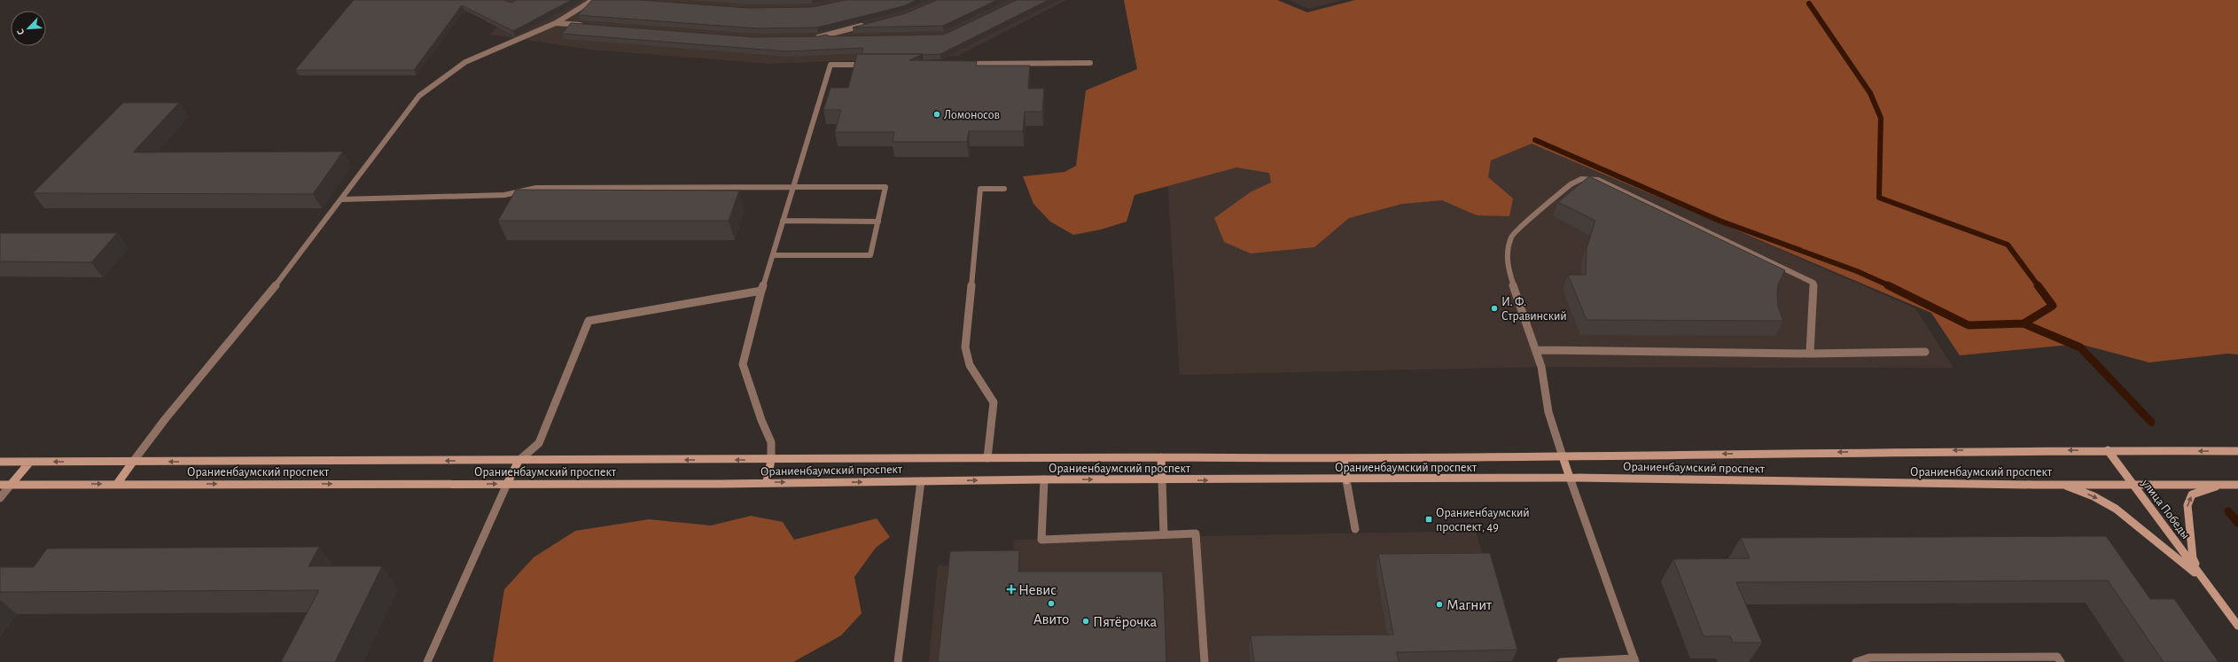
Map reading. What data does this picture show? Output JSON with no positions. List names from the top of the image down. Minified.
{"streets":{"main road":["Ораниенбаумский проспект","улица Победы"]},"crossings":[["Ораниенбаумский проспект","улица Победы"]],"places":{"other":["Ломоносов","И. Ф. Стравинский","Авито","Магнит","Пятёрочка"],"transit":["Ораниенбаумский проспект, 49"],"health":["Невис"]},"north":"bottom left"}
